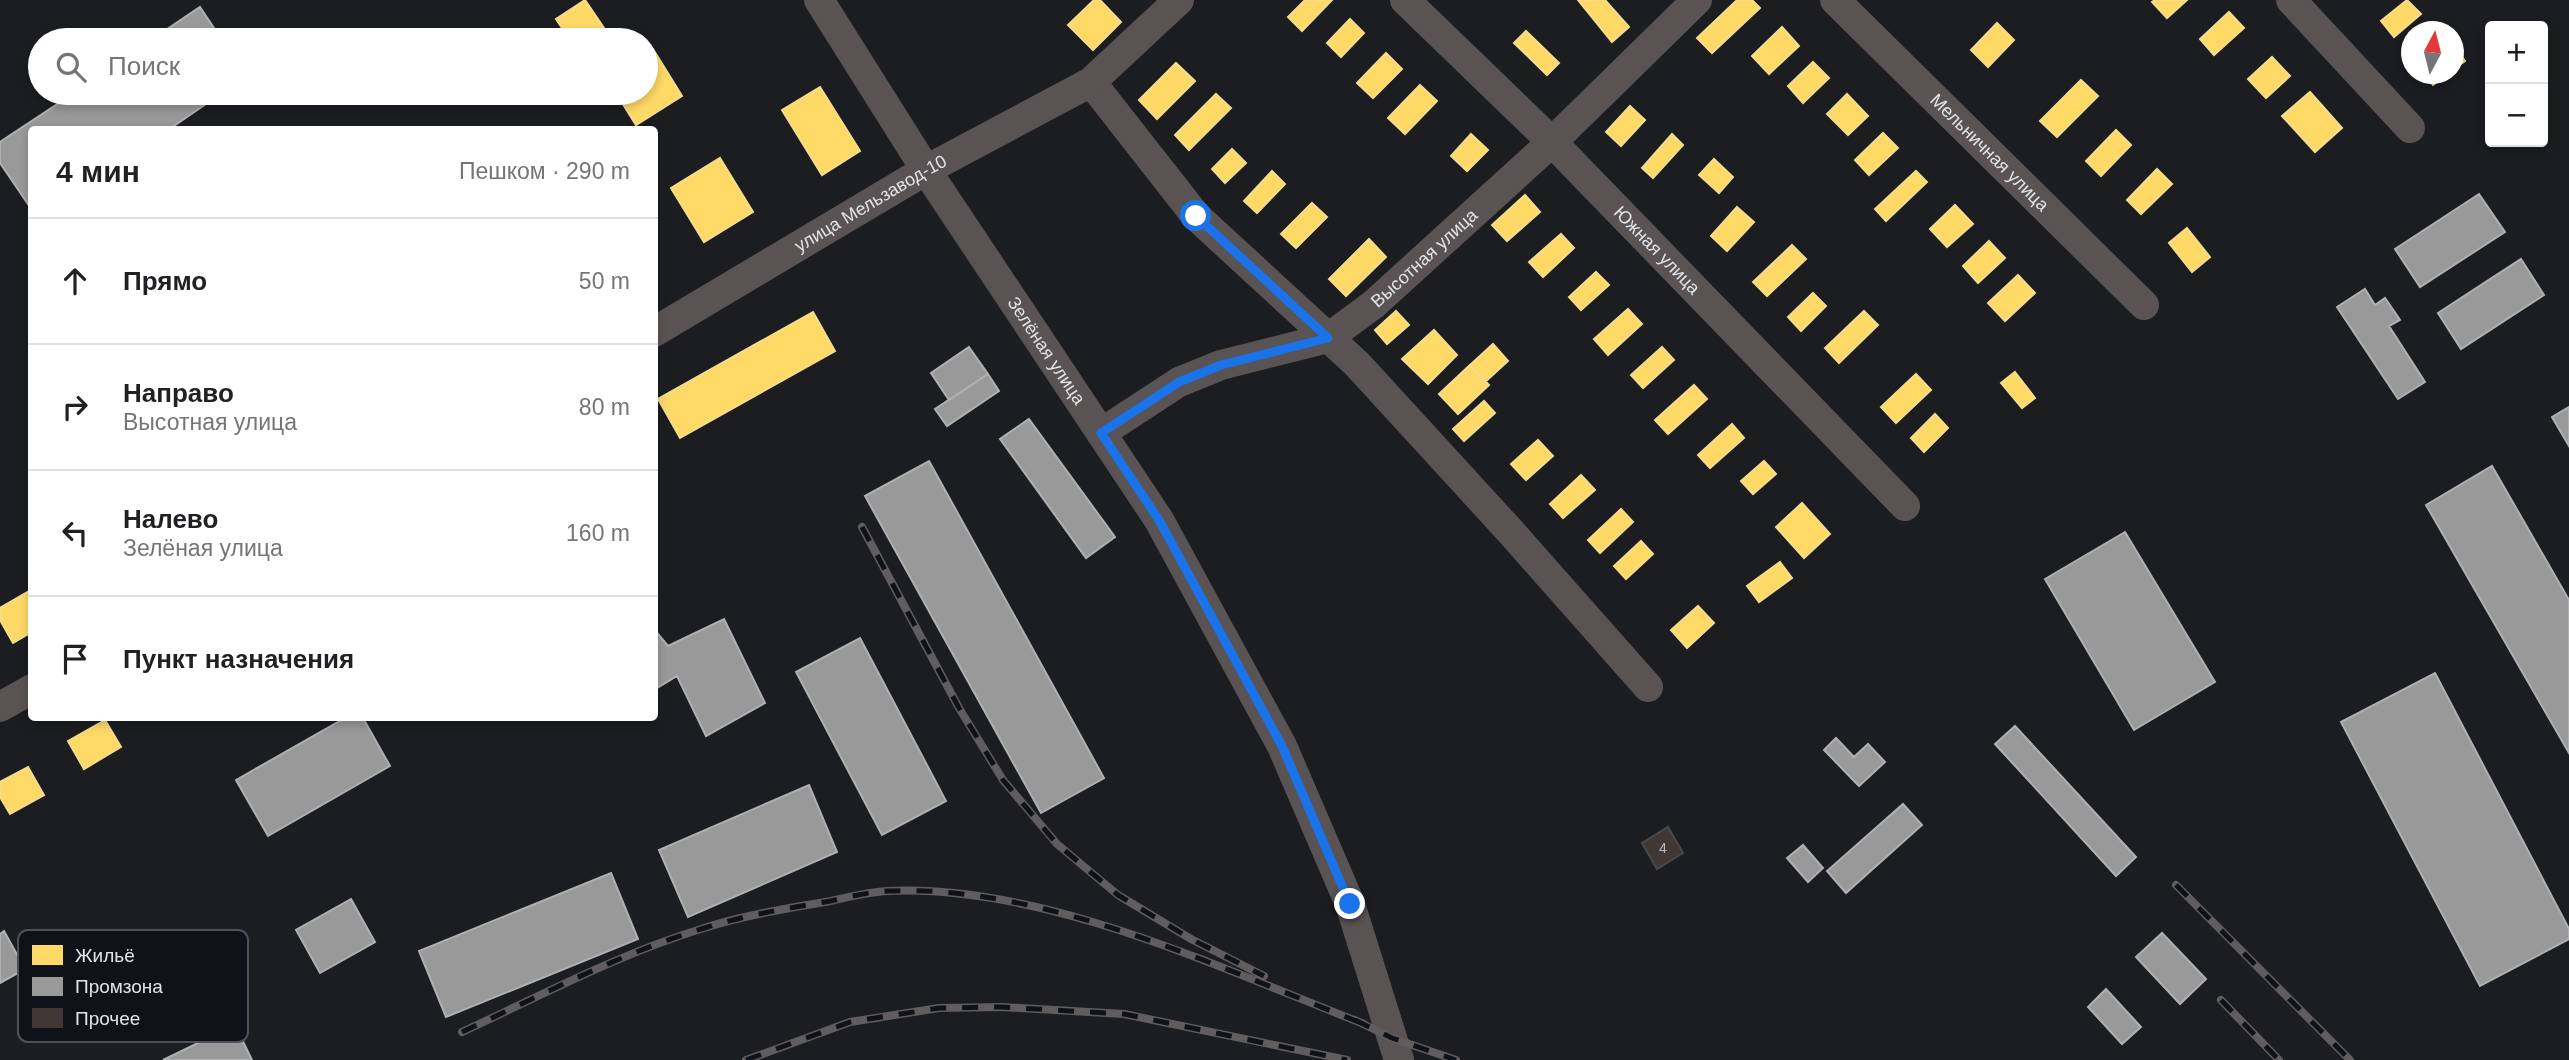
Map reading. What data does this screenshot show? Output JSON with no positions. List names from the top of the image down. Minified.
{"streets":{"street":["Мельничная улица","улица Мельзавод-10","Южная улица","Высотная улица","Зелёная улица"]},"crossings":[["улица Мельзавод-10","Зелёная улица"],["Южная улица","Высотная улица"],["Высотная улица","Зелёная улица"]],"house_numbers":["4"],"legend":["Жильё","Промзона","Прочее"],"north":"top","page":{"map_buttons":["+","−"],"search":"Поиск","heading":["4 мин","Пешком · 290 m"],"list":[["Прямо","50 m"],["Направо","Высотная улица","80 m"],["Налево","Зелёная улица","160 m"],"Пункт назначения"]}}
